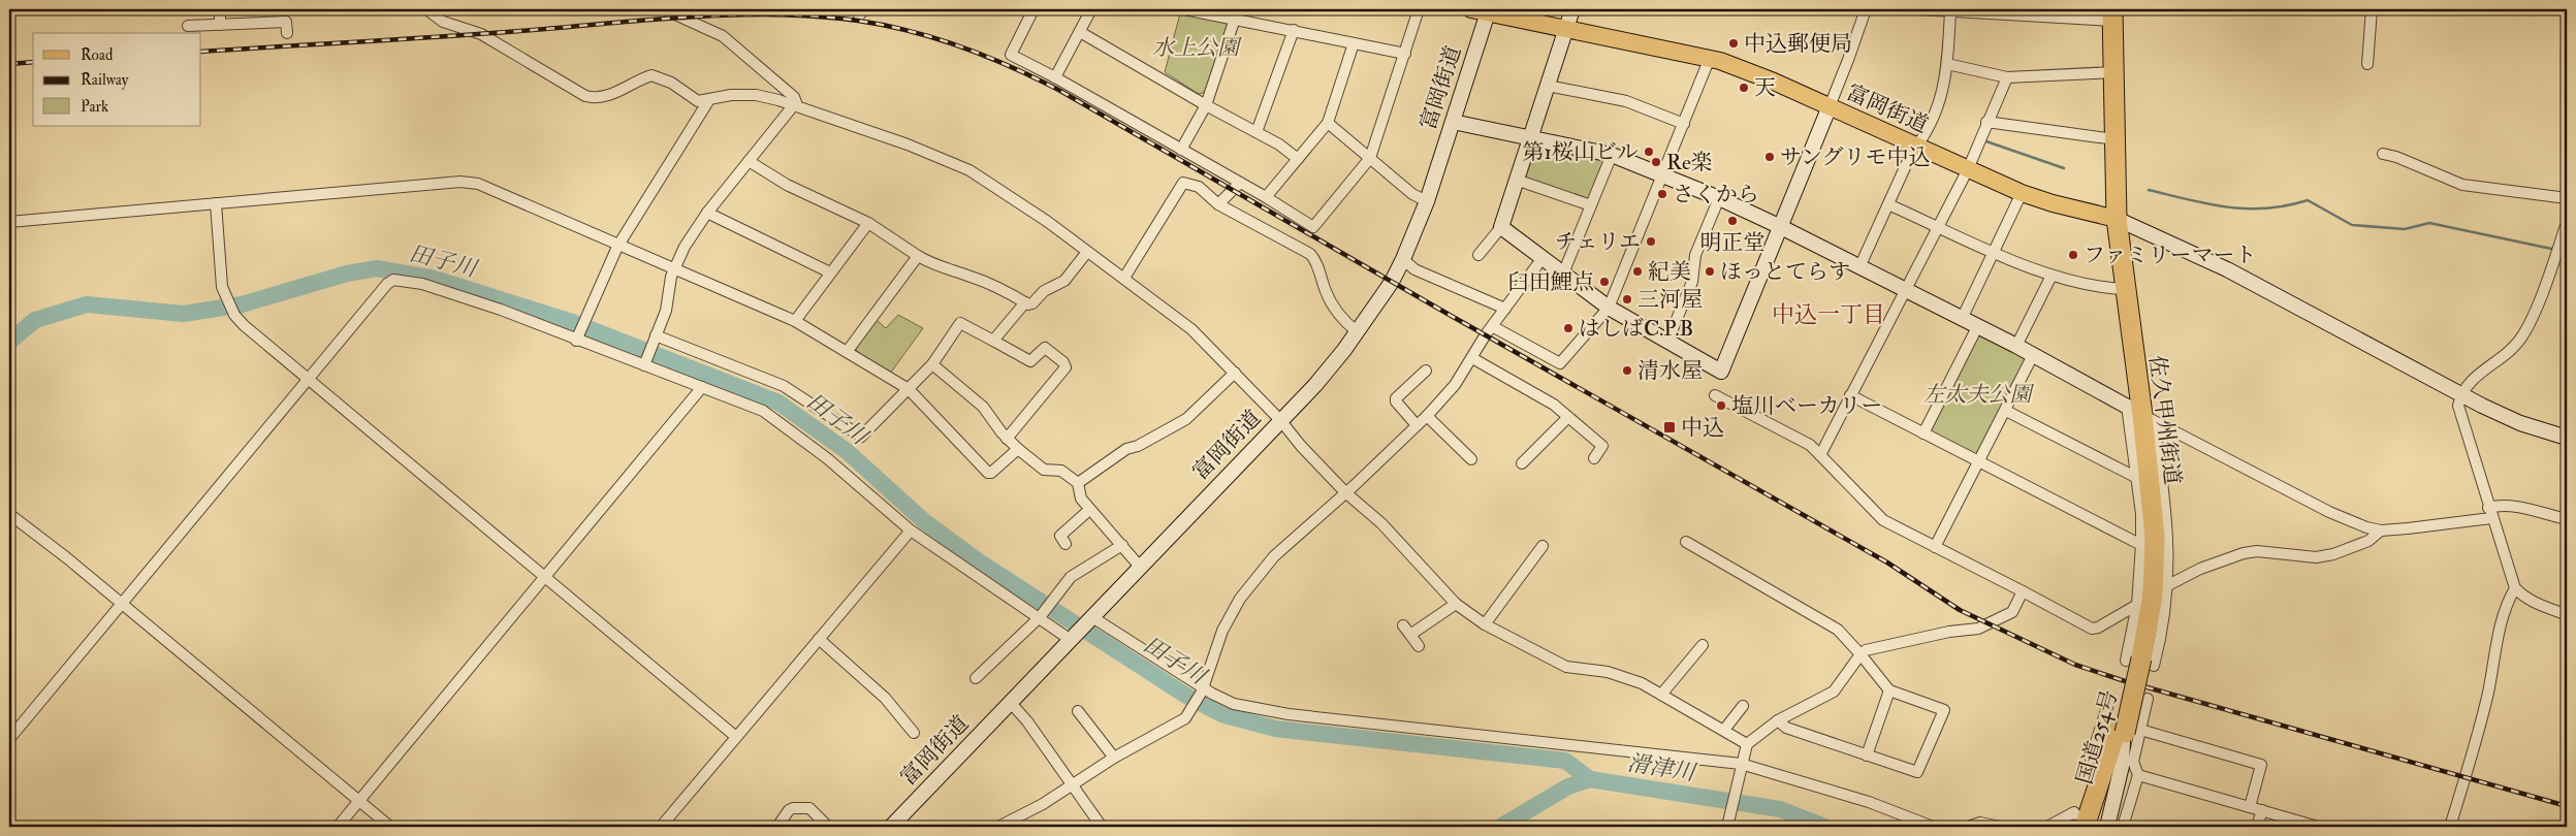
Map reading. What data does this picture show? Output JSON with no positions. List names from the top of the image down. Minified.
{"streets":{"highway":["佐久甲州街道","国道254号"],"main road":["富岡街道"]},"crossings":[["富岡街道","佐久甲州街道"],["佐久甲州街道","国道254号"]],"districts":["中込一丁目"],"water":["田子川","滑津川"],"parks":["水上公園","左太夫公園"],"places":{"other":["中込郵便局","天","第1桜山ビル","サングリモ中込","Re楽","さくから","明正堂","チェリエ","ファミリーマート","紀美","ほっとてらす","臼田鯉点","三河屋","はしばC.P.B","清水屋","塩川ベーカリー"],"transit":["中込"]},"legend":["Road","Railway","Park"]}
